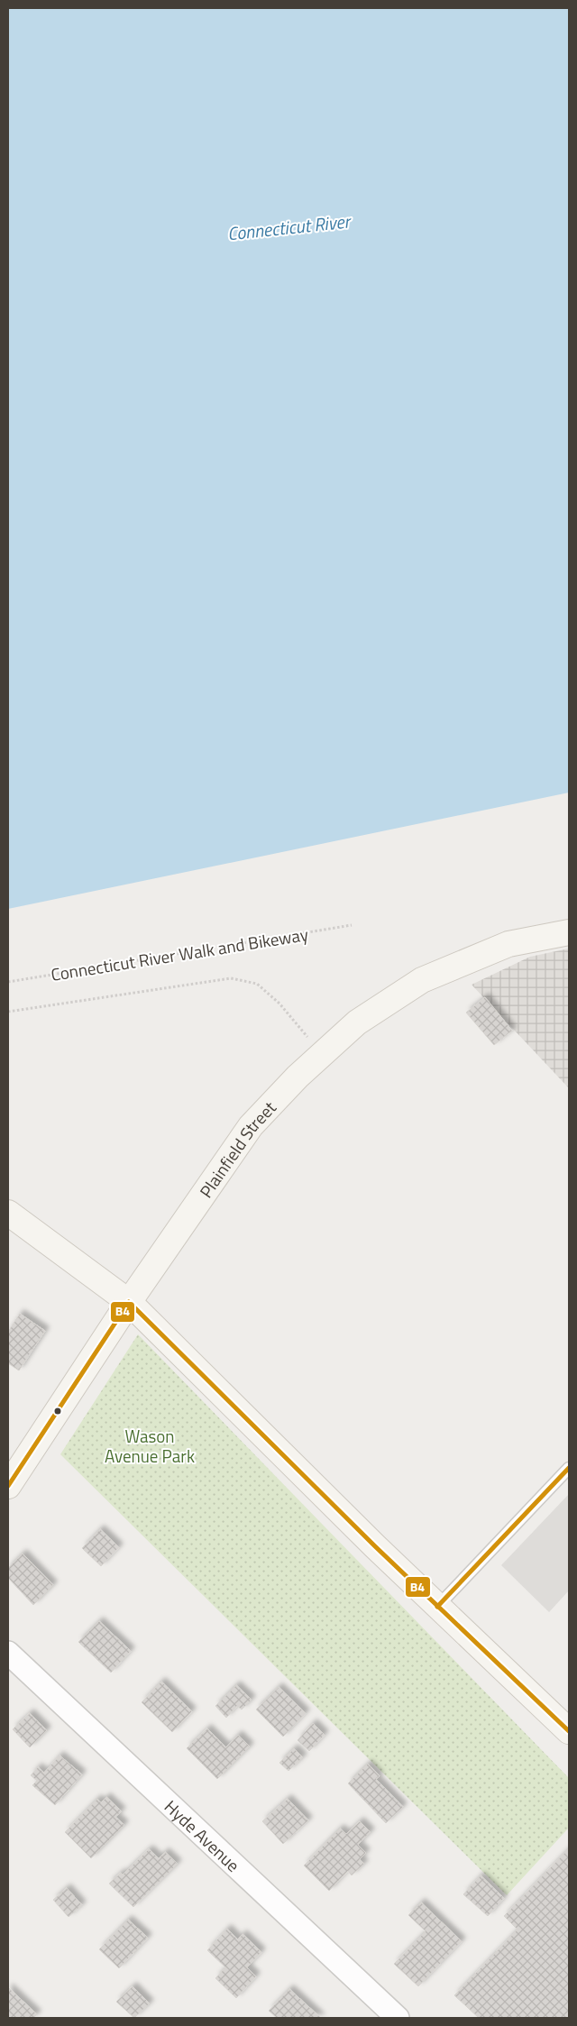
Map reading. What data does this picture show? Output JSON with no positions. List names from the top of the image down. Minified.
{"streets":{"street":["Plainfield Street","Hyde Avenue"],"path":["Connecticut River Walk and Bikeway"]},"water":["Connecticut River"],"parks":["Wason Avenue Park"],"lines":["transit line B4"]}
